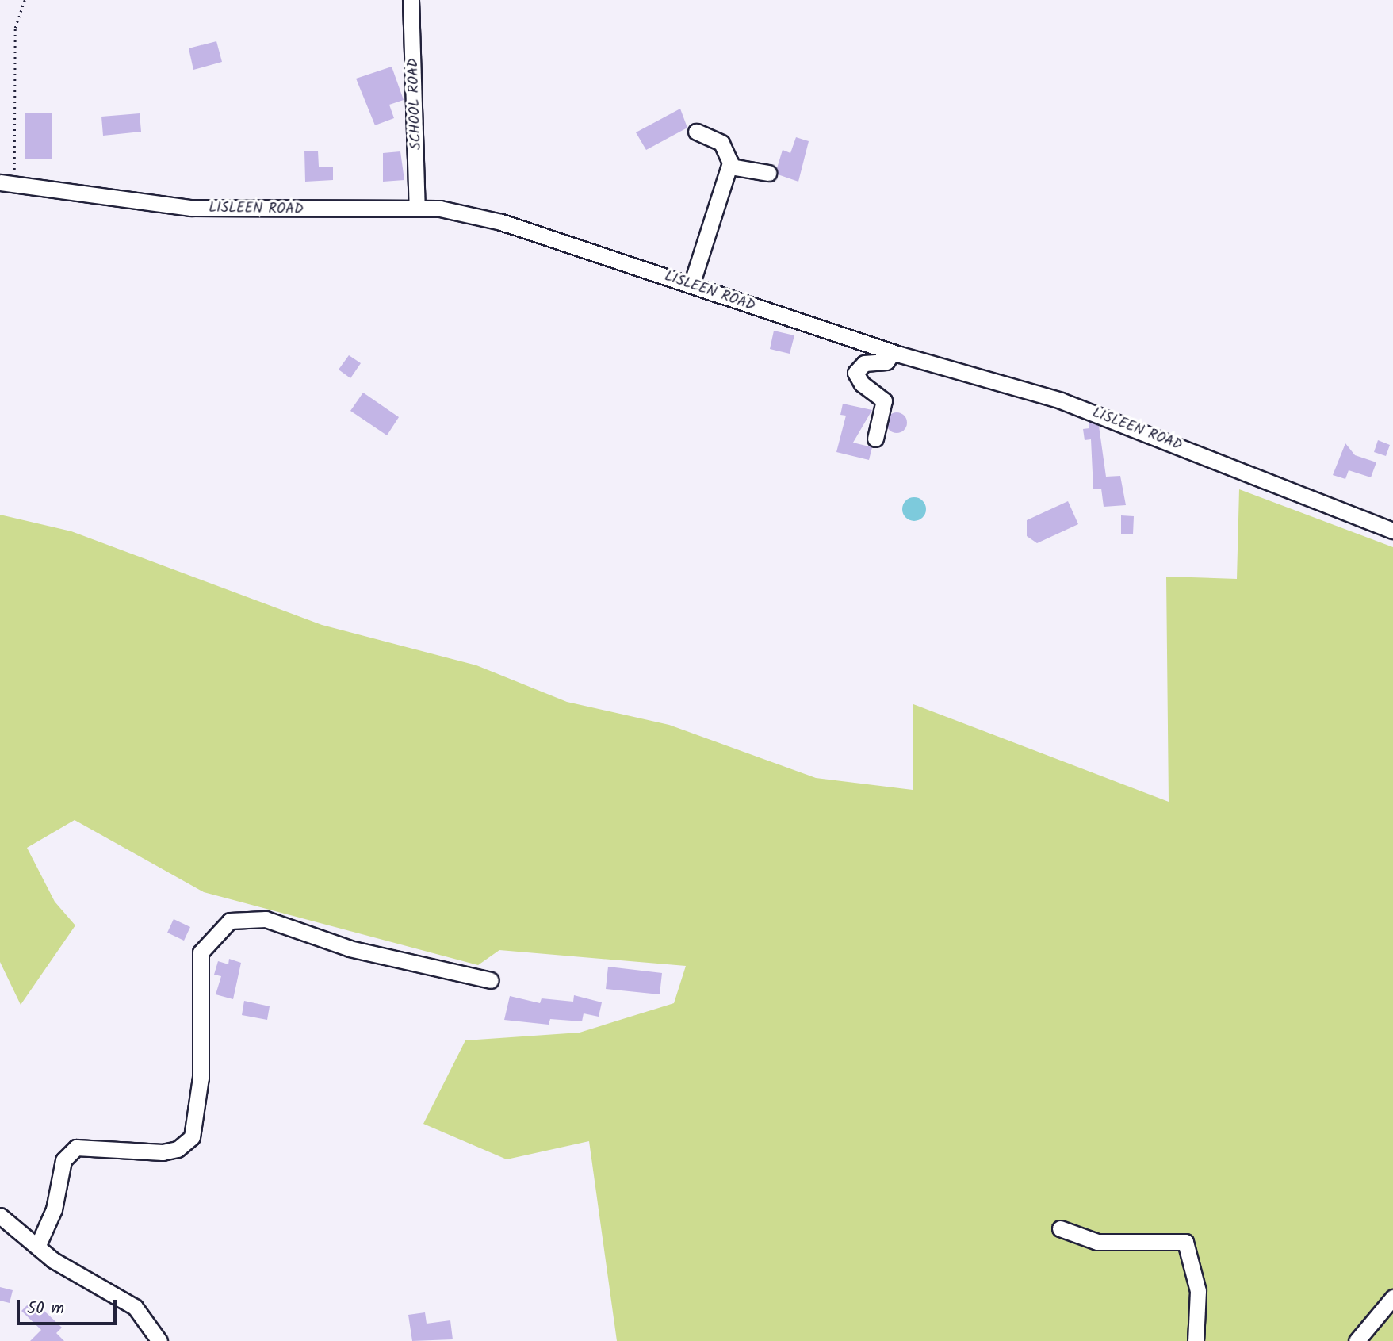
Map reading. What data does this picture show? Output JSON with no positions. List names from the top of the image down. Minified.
{"streets":{"street":["SCHOOL ROAD","LISLEEN ROAD"]},"crossings":[["SCHOOL ROAD","LISLEEN ROAD"]],"scale_bar":"50 m"}
